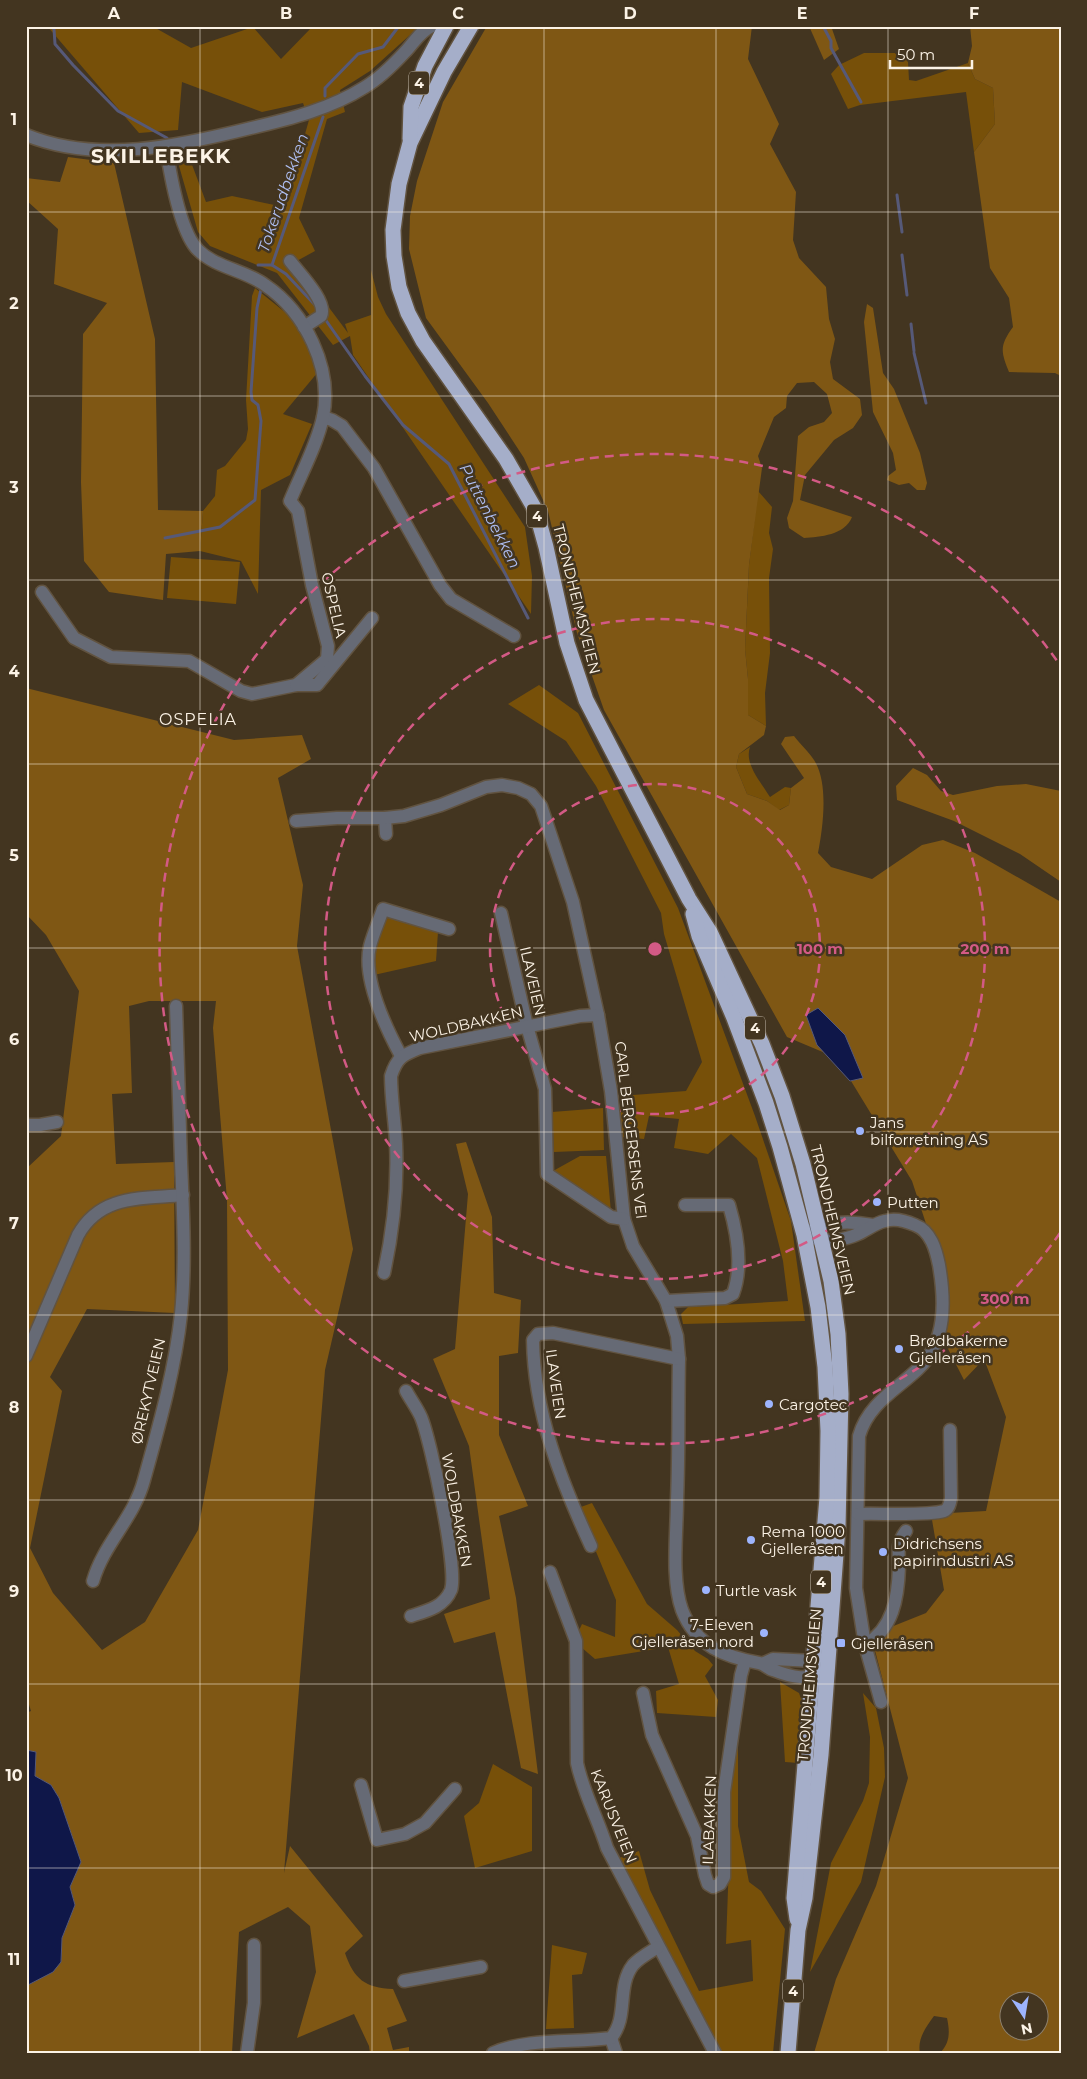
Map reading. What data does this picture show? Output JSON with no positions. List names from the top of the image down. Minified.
{"streets":{"highway":["4","TRONDHEIMSVEIEN"],"street":["OSPELIA","ILAVEIEN","WOLDBAKKEN","CARL BERGERSENS VEI","ØREKYTVEIEN","KARUSVEIEN","ILABAKKEN"]},"crossings":[["TRONDHEIMSVEIEN","CARL BERGERSENS VEI"],["ILAVEIEN","WOLDBAKKEN"],["ILAVEIEN","CARL BERGERSENS VEI"],["WOLDBAKKEN","CARL BERGERSENS VEI"],["CARL BERGERSENS VEI","ILABAKKEN"]],"districts":["SKILLEBEKK","OSPELIA"],"water":["Tokerudbekken","Puttenbekken"],"places":{"other":["Jans bilforretning AS","Putten","Brødbakerne Gjelleråsen","Cargotec","Rema 1000 Gjelleråsen","Didrichsens papirindustri AS","Turtle vask","7-Eleven Gjelleråsen nord"],"transit":["Gjelleråsen"]},"scale_bar":"50 m","north":"bottom","grid":{"columns":["A","B","C","D","E","F"],"rows":["1","2","3","4","5","6","7","8","9","10","11"]},"rings":["100 m","200 m","300 m"]}
